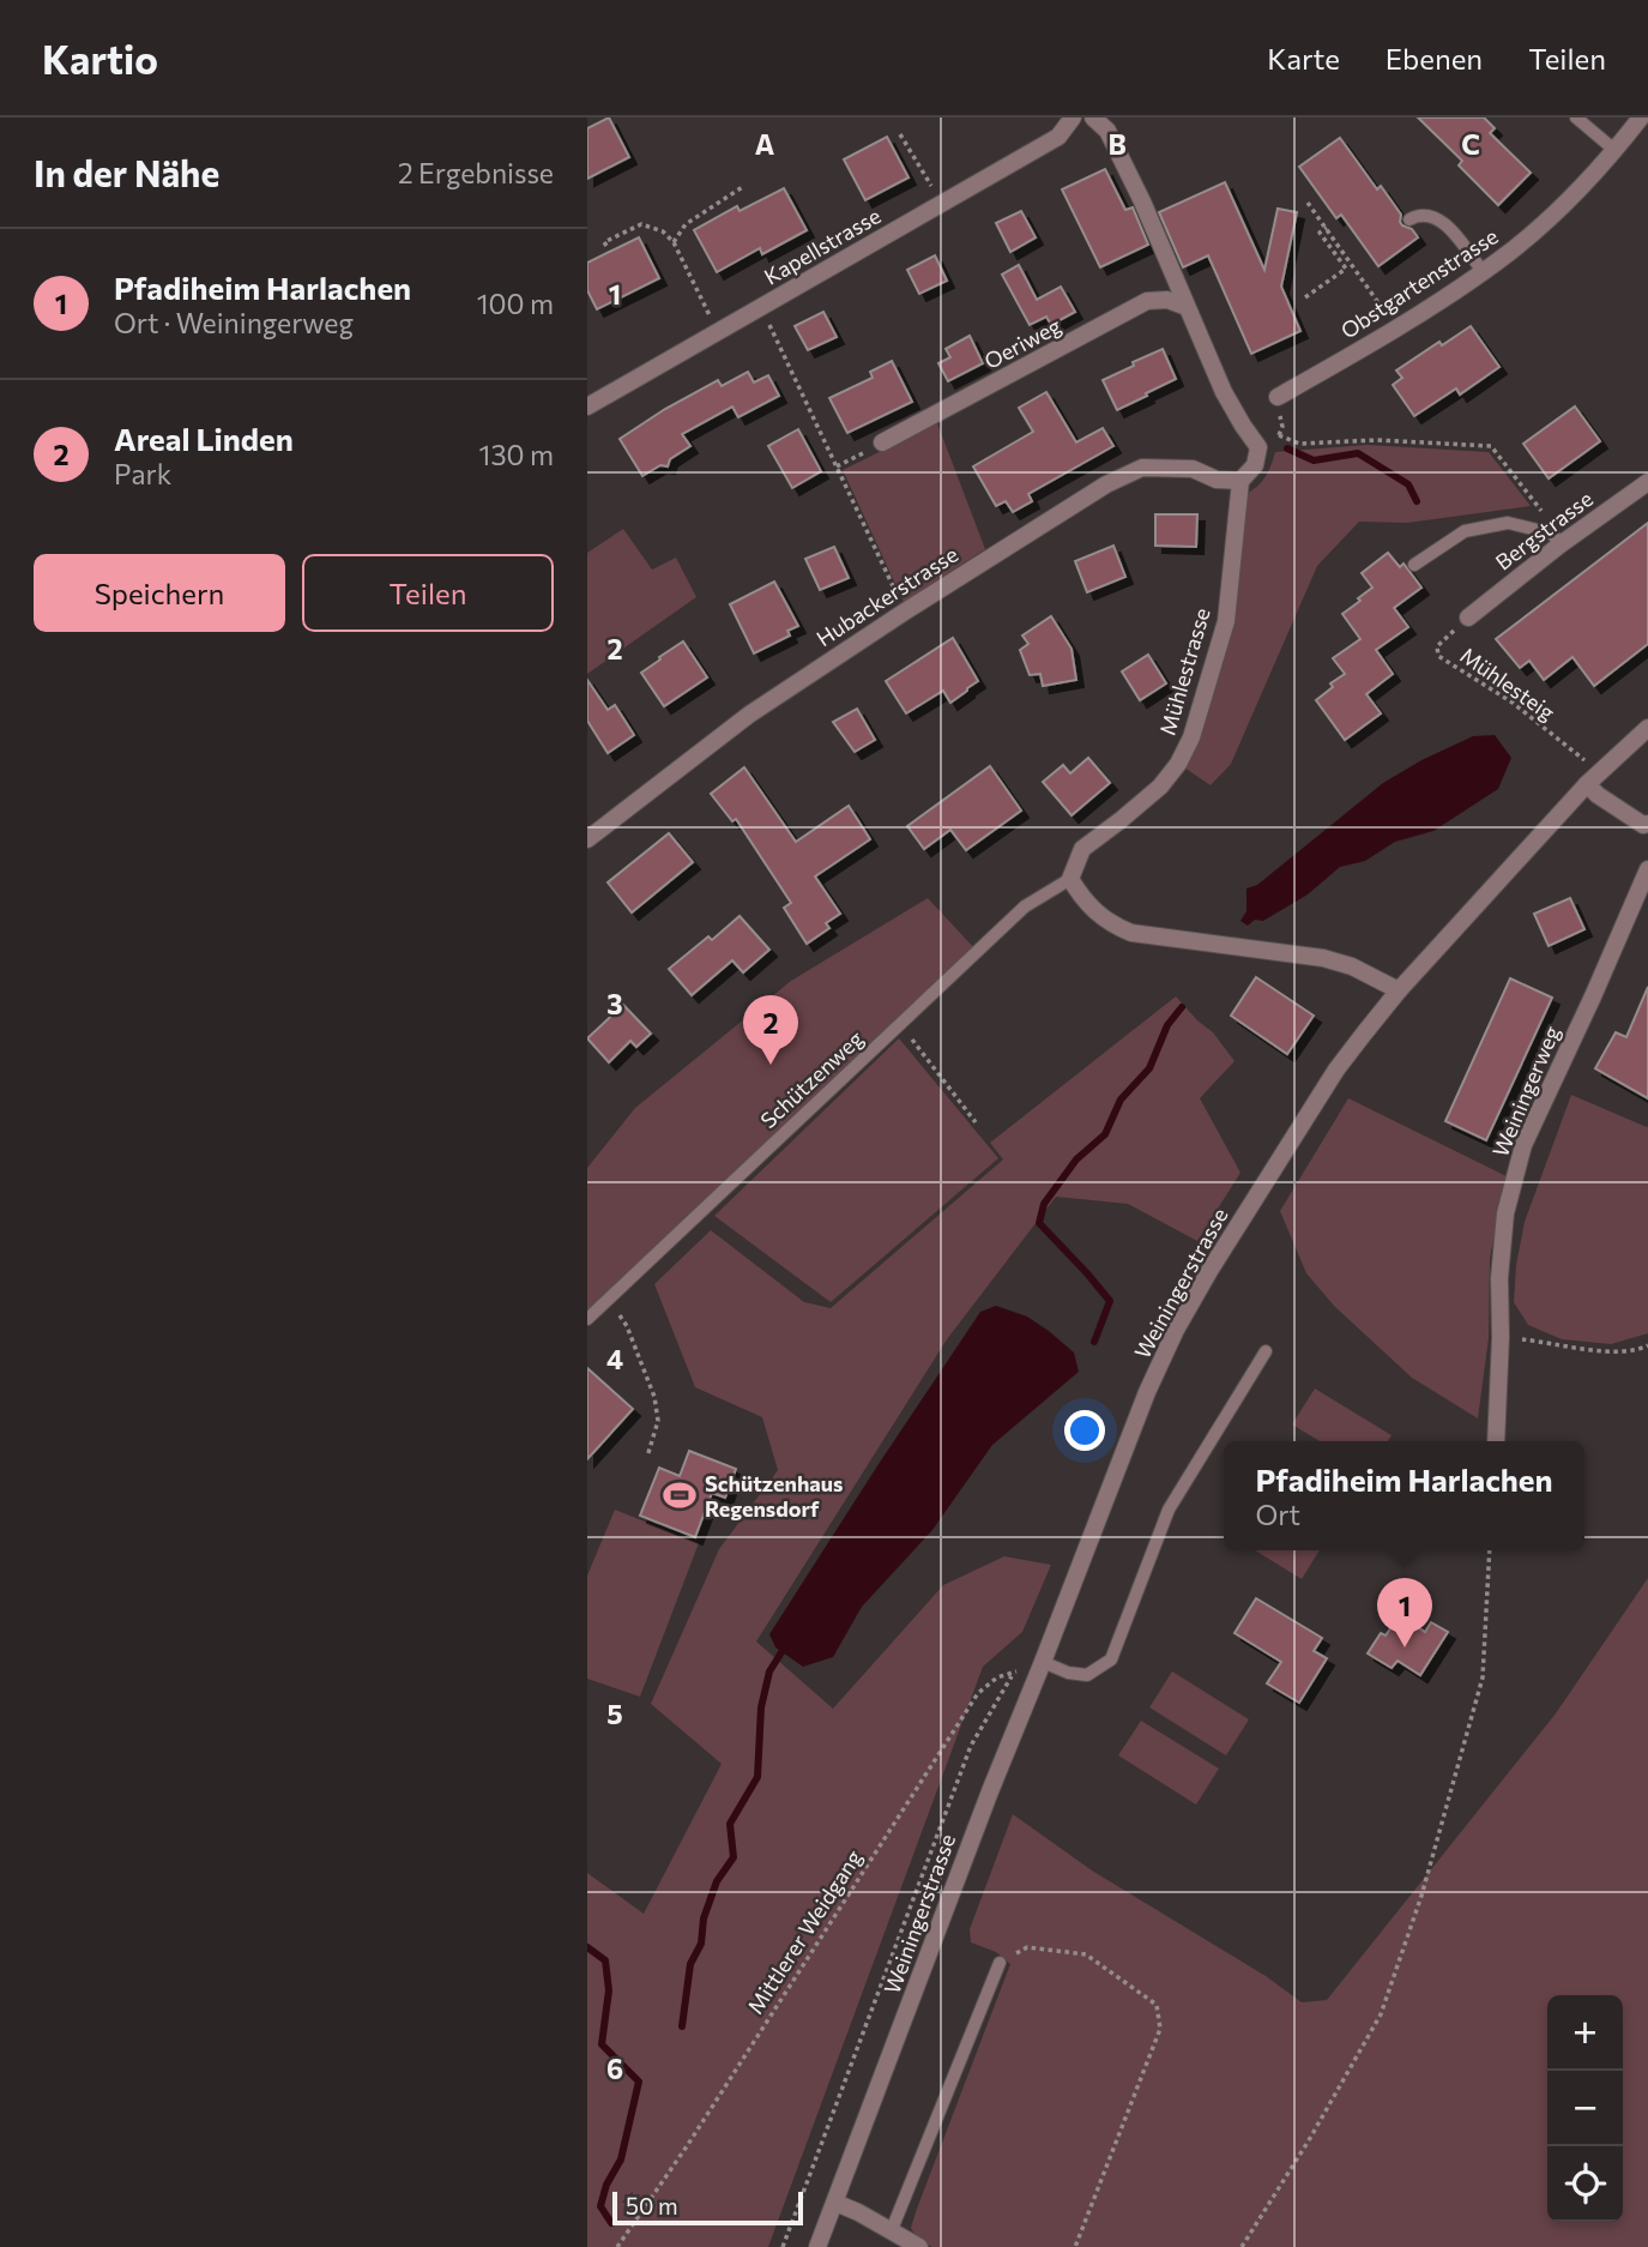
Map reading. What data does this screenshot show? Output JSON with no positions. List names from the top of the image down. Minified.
{"streets":{"street":["Kapellstrasse","Obstgartenstrasse","Oeriweg","Bergstrasse","Hubackerstrasse","Mühlestrasse","Weiningerweg","Weiningerstrasse"],"lane":["Schützenweg"],"path":["Mühlesteig","Mittlerer Weidgang"]},"crossings":[["Bergstrasse","Mühlesteig"],["Hubackerstrasse","Mühlestrasse"],["Mühlestrasse","Schützenweg"],["Mühlesteig","Weiningerstrasse"],["Weiningerstrasse","Mittlerer Weidgang"]],"places":{"sports":["Schützenhaus Regensdorf"]},"scale_bar":"50 m","page":{"header":"Kartio","nav":["Karte","Ebenen","Teilen"],"heading":["In der Nähe","2 Ergebnisse"],"list":[{"mark":"1","name":"Pfadiheim Harlachen","note":"Ort · Weiningerweg","value":"100 m"},{"mark":"2","name":"Areal Linden","note":"Park","value":"130 m"}],"buttons":["Speichern","Teilen"],"pins":["2","1"],"popup":["Pfadiheim Harlachen","Ort"],"map_buttons":["+","−"],"scale":"50 m"},"grid":{"columns":["A","B","C"],"rows":["1","2","3","4","5","6"]}}
